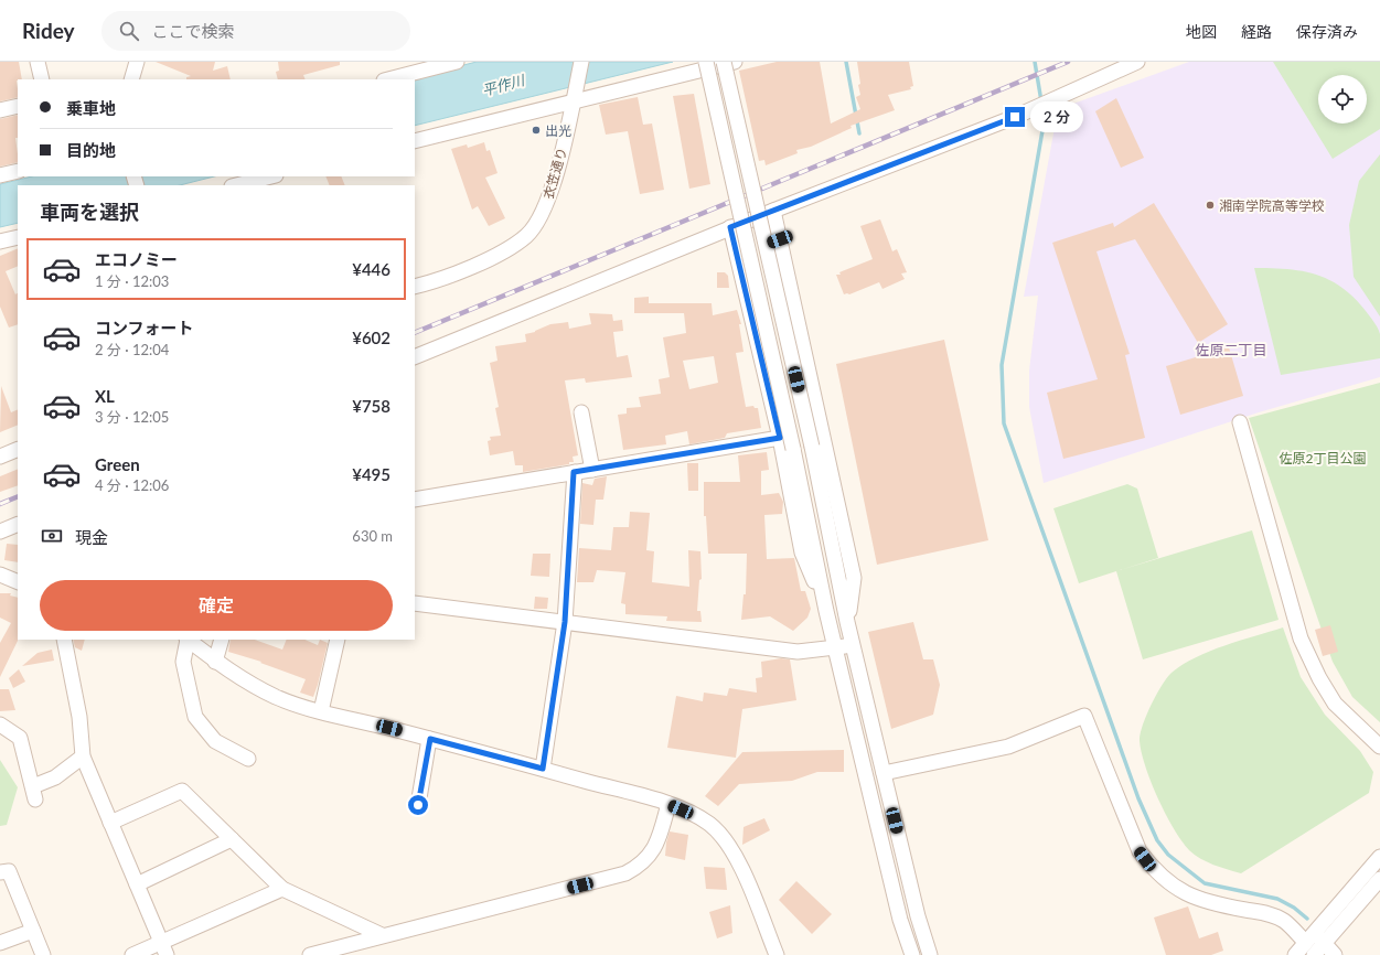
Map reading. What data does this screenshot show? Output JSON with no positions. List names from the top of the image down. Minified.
{"streets":{"street":["衣笠通り"]},"districts":["佐原二丁目"],"water":["平作川"],"parks":["佐原2丁目公園"],"places":["出光","湘南学院高等学校"],"page":{"header":"Ridey","search":"ここで検索","nav":["地図","経路","保存済み"],"banner":["乗車地","目的地"],"bubble":"2 分","heading":"車両を選択","list":[{"name":"エコノミー","note":"1 分 · 12:03","value":"¥446"},{"name":"コンフォート","note":"2 分 · 12:04","value":"¥602"},{"name":"XL","note":"3 分 · 12:05","value":"¥758"},{"name":"Green","note":"4 分 · 12:06","value":"¥495"}],"pay":["現金","630 m"],"buttons":"確定"}}
